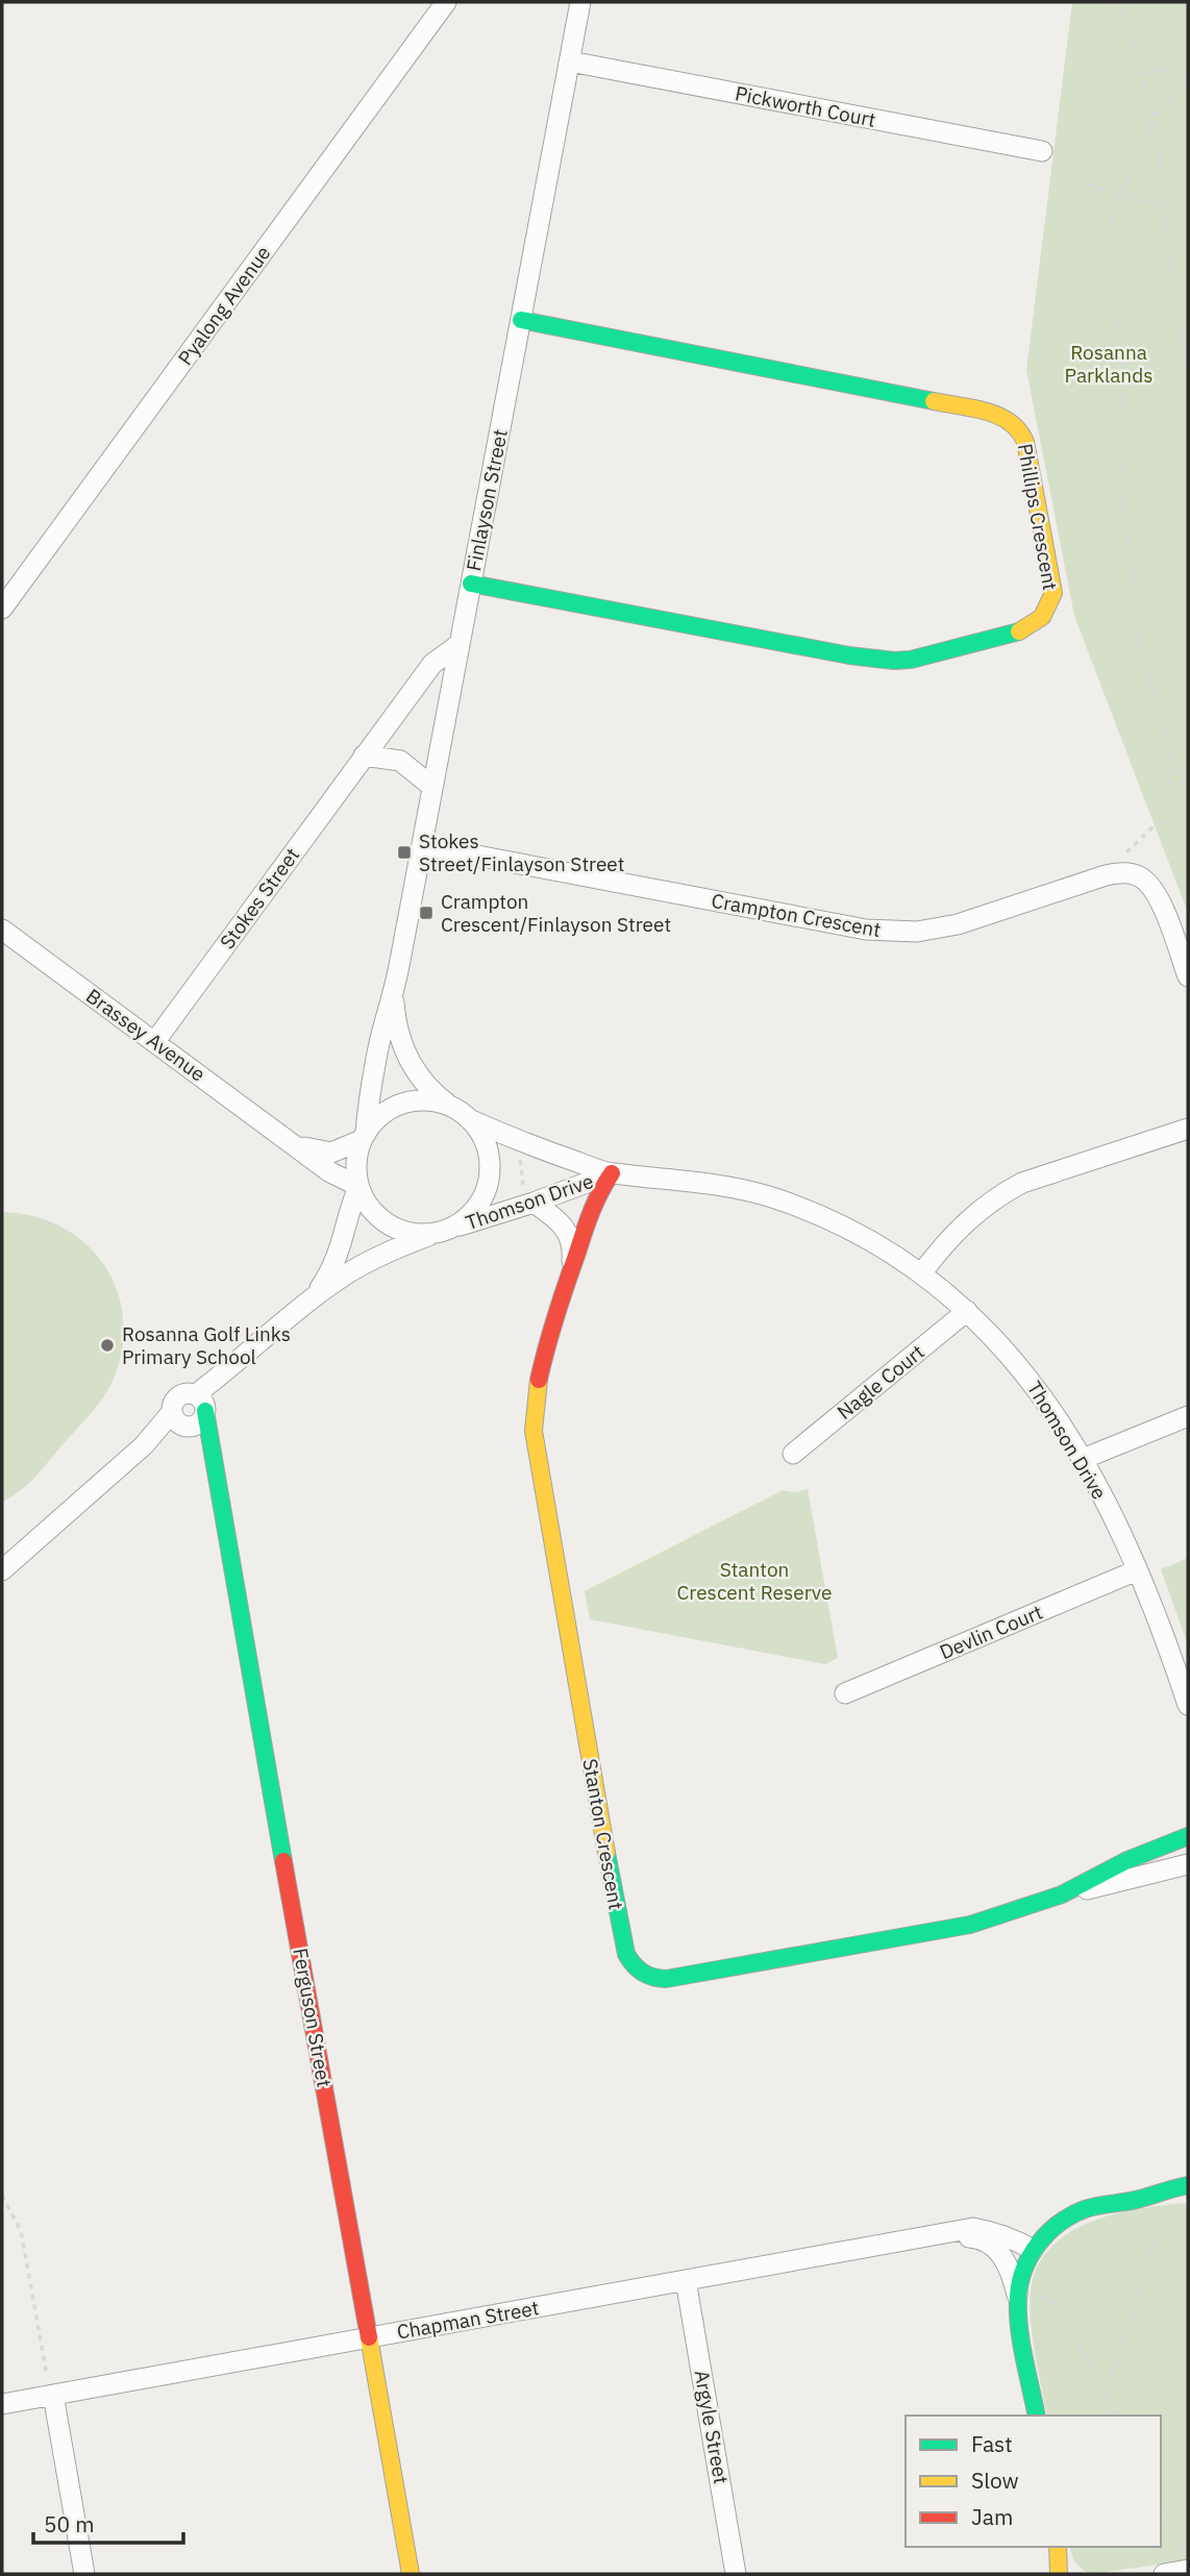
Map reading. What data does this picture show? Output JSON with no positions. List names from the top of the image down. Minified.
{"streets":{"street":["Pickworth Court","Pyalong Avenue","Finlayson Street","Phillips Crescent","Stokes Street","Crampton Crescent","Brassey Avenue","Thomson Drive","Nagle Court","Devlin Court","Stanton Crescent","Ferguson Street","Chapman Street","Argyle Street"]},"crossings":[["Pickworth Court","Finlayson Street"],["Finlayson Street","Phillips Crescent"],["Finlayson Street","Stokes Street"],["Finlayson Street","Crampton Crescent"],["Finlayson Street","Brassey Avenue"],["Finlayson Street","Thomson Drive"],["Stokes Street","Brassey Avenue"],["Brassey Avenue","Thomson Drive"],["Thomson Drive","Nagle Court"],["Thomson Drive","Devlin Court"],["Thomson Drive","Stanton Crescent"],["Ferguson Street","Chapman Street"],["Chapman Street","Argyle Street"]],"parks":["Rosanna Parklands","Stanton Crescent Reserve"],"places":{"transit":["Stokes Street/Finlayson Street","Crampton Crescent/Finlayson Street"],"other":["Rosanna Golf Links Primary School"]},"legend":["Fast","Slow","Jam"],"scale_bar":"50 m"}
